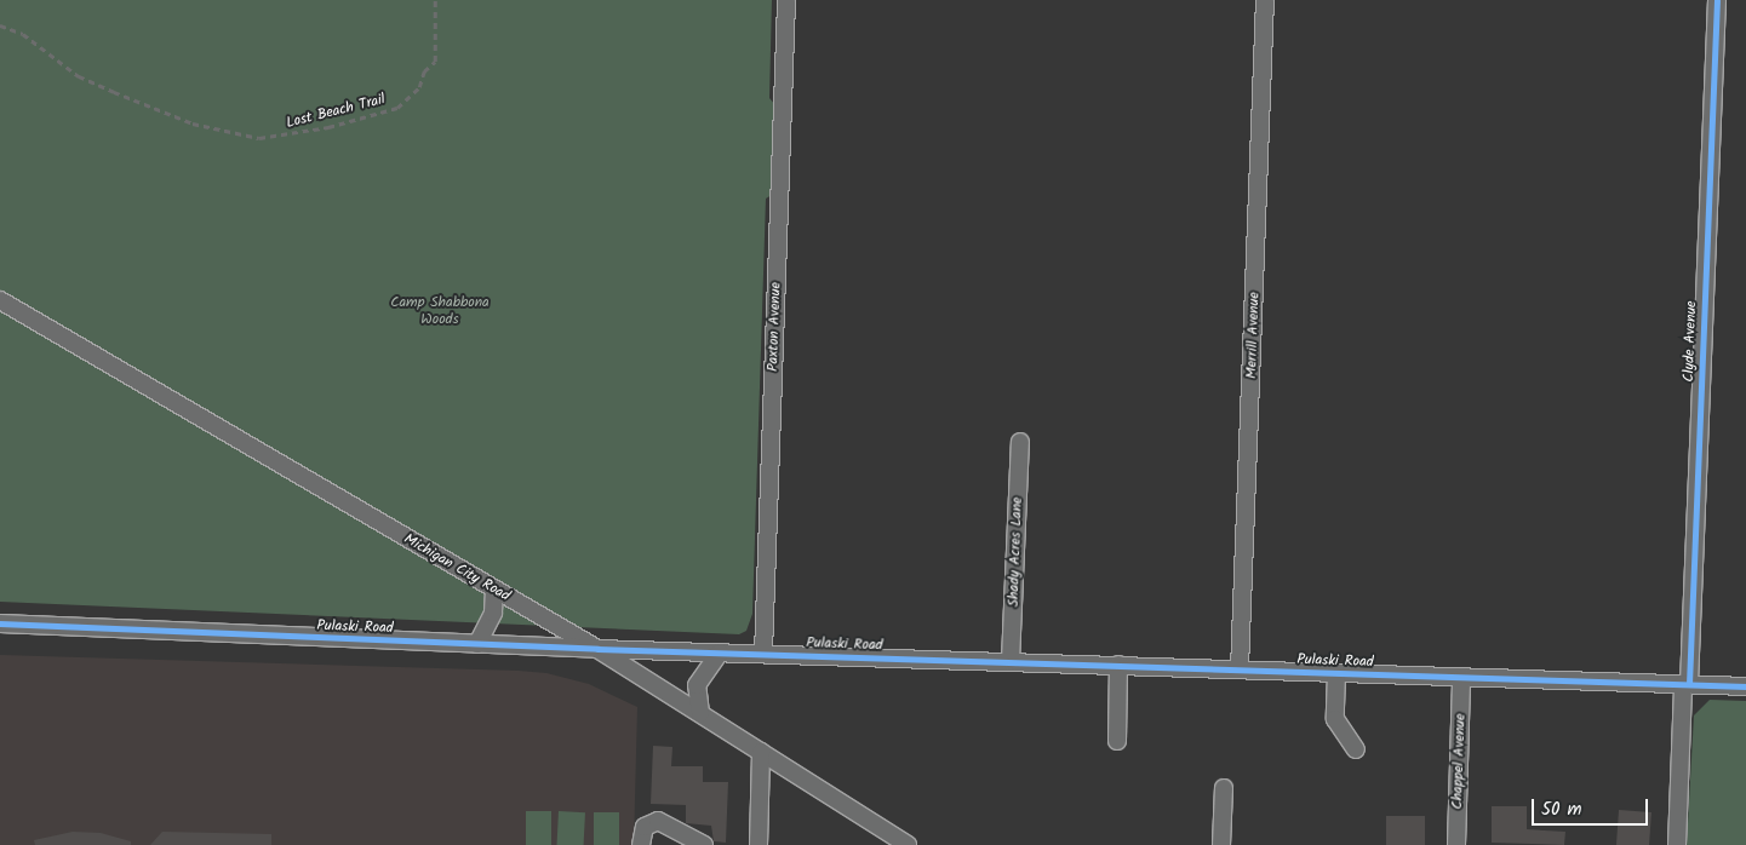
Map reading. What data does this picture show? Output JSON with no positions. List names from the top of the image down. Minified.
{"streets":{"street":["Paxton Avenue","Merrill Avenue","Clyde Avenue","Shady Acres Lane","Michigan City Road","Pulaski Road","Chappel Avenue"],"path":["Lost Beach Trail"]},"crossings":[["Paxton Avenue","Pulaski Road"],["Merrill Avenue","Pulaski Road"],["Clyde Avenue","Pulaski Road"],["Shady Acres Lane","Pulaski Road"],["Michigan City Road","Pulaski Road"],["Pulaski Road","Chappel Avenue"]],"parks":["Camp Shabbona Woods"],"scale_bar":"50 m"}
